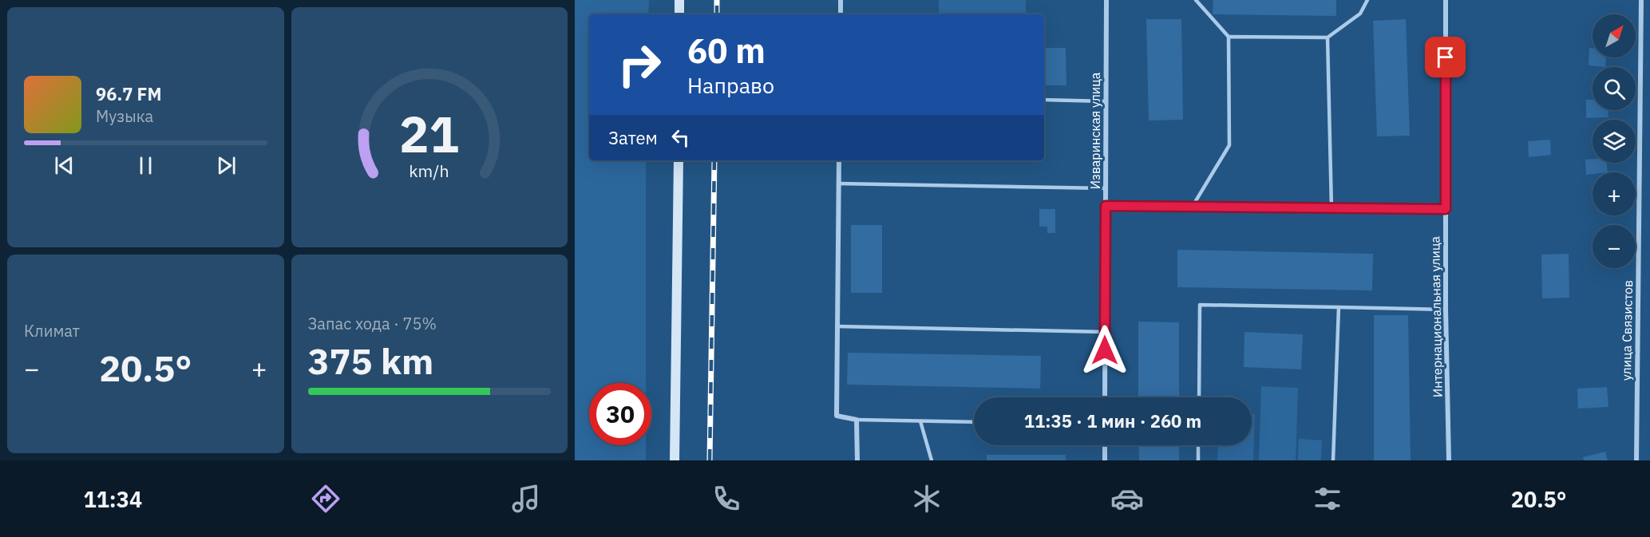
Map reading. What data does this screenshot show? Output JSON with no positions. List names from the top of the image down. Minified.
{"streets":{"street":["Изваринская улица","Интернациональная улица","улица Связистов"]},"north":"top right","page":{"map_buttons":["+","−"],"turn":["60 m","Направо"],"song":["96.7 FM","Музыка"],"then":"Затем","tile":["Климат",["Запас хода · 75%","375 km"]],"heat":["−","20.5°","+"],"limit":"30","trip":"11:35 · 1 мин · 260 m","tabs":["11:34","20.5°"],"gauge":["21","km/h"]}}
